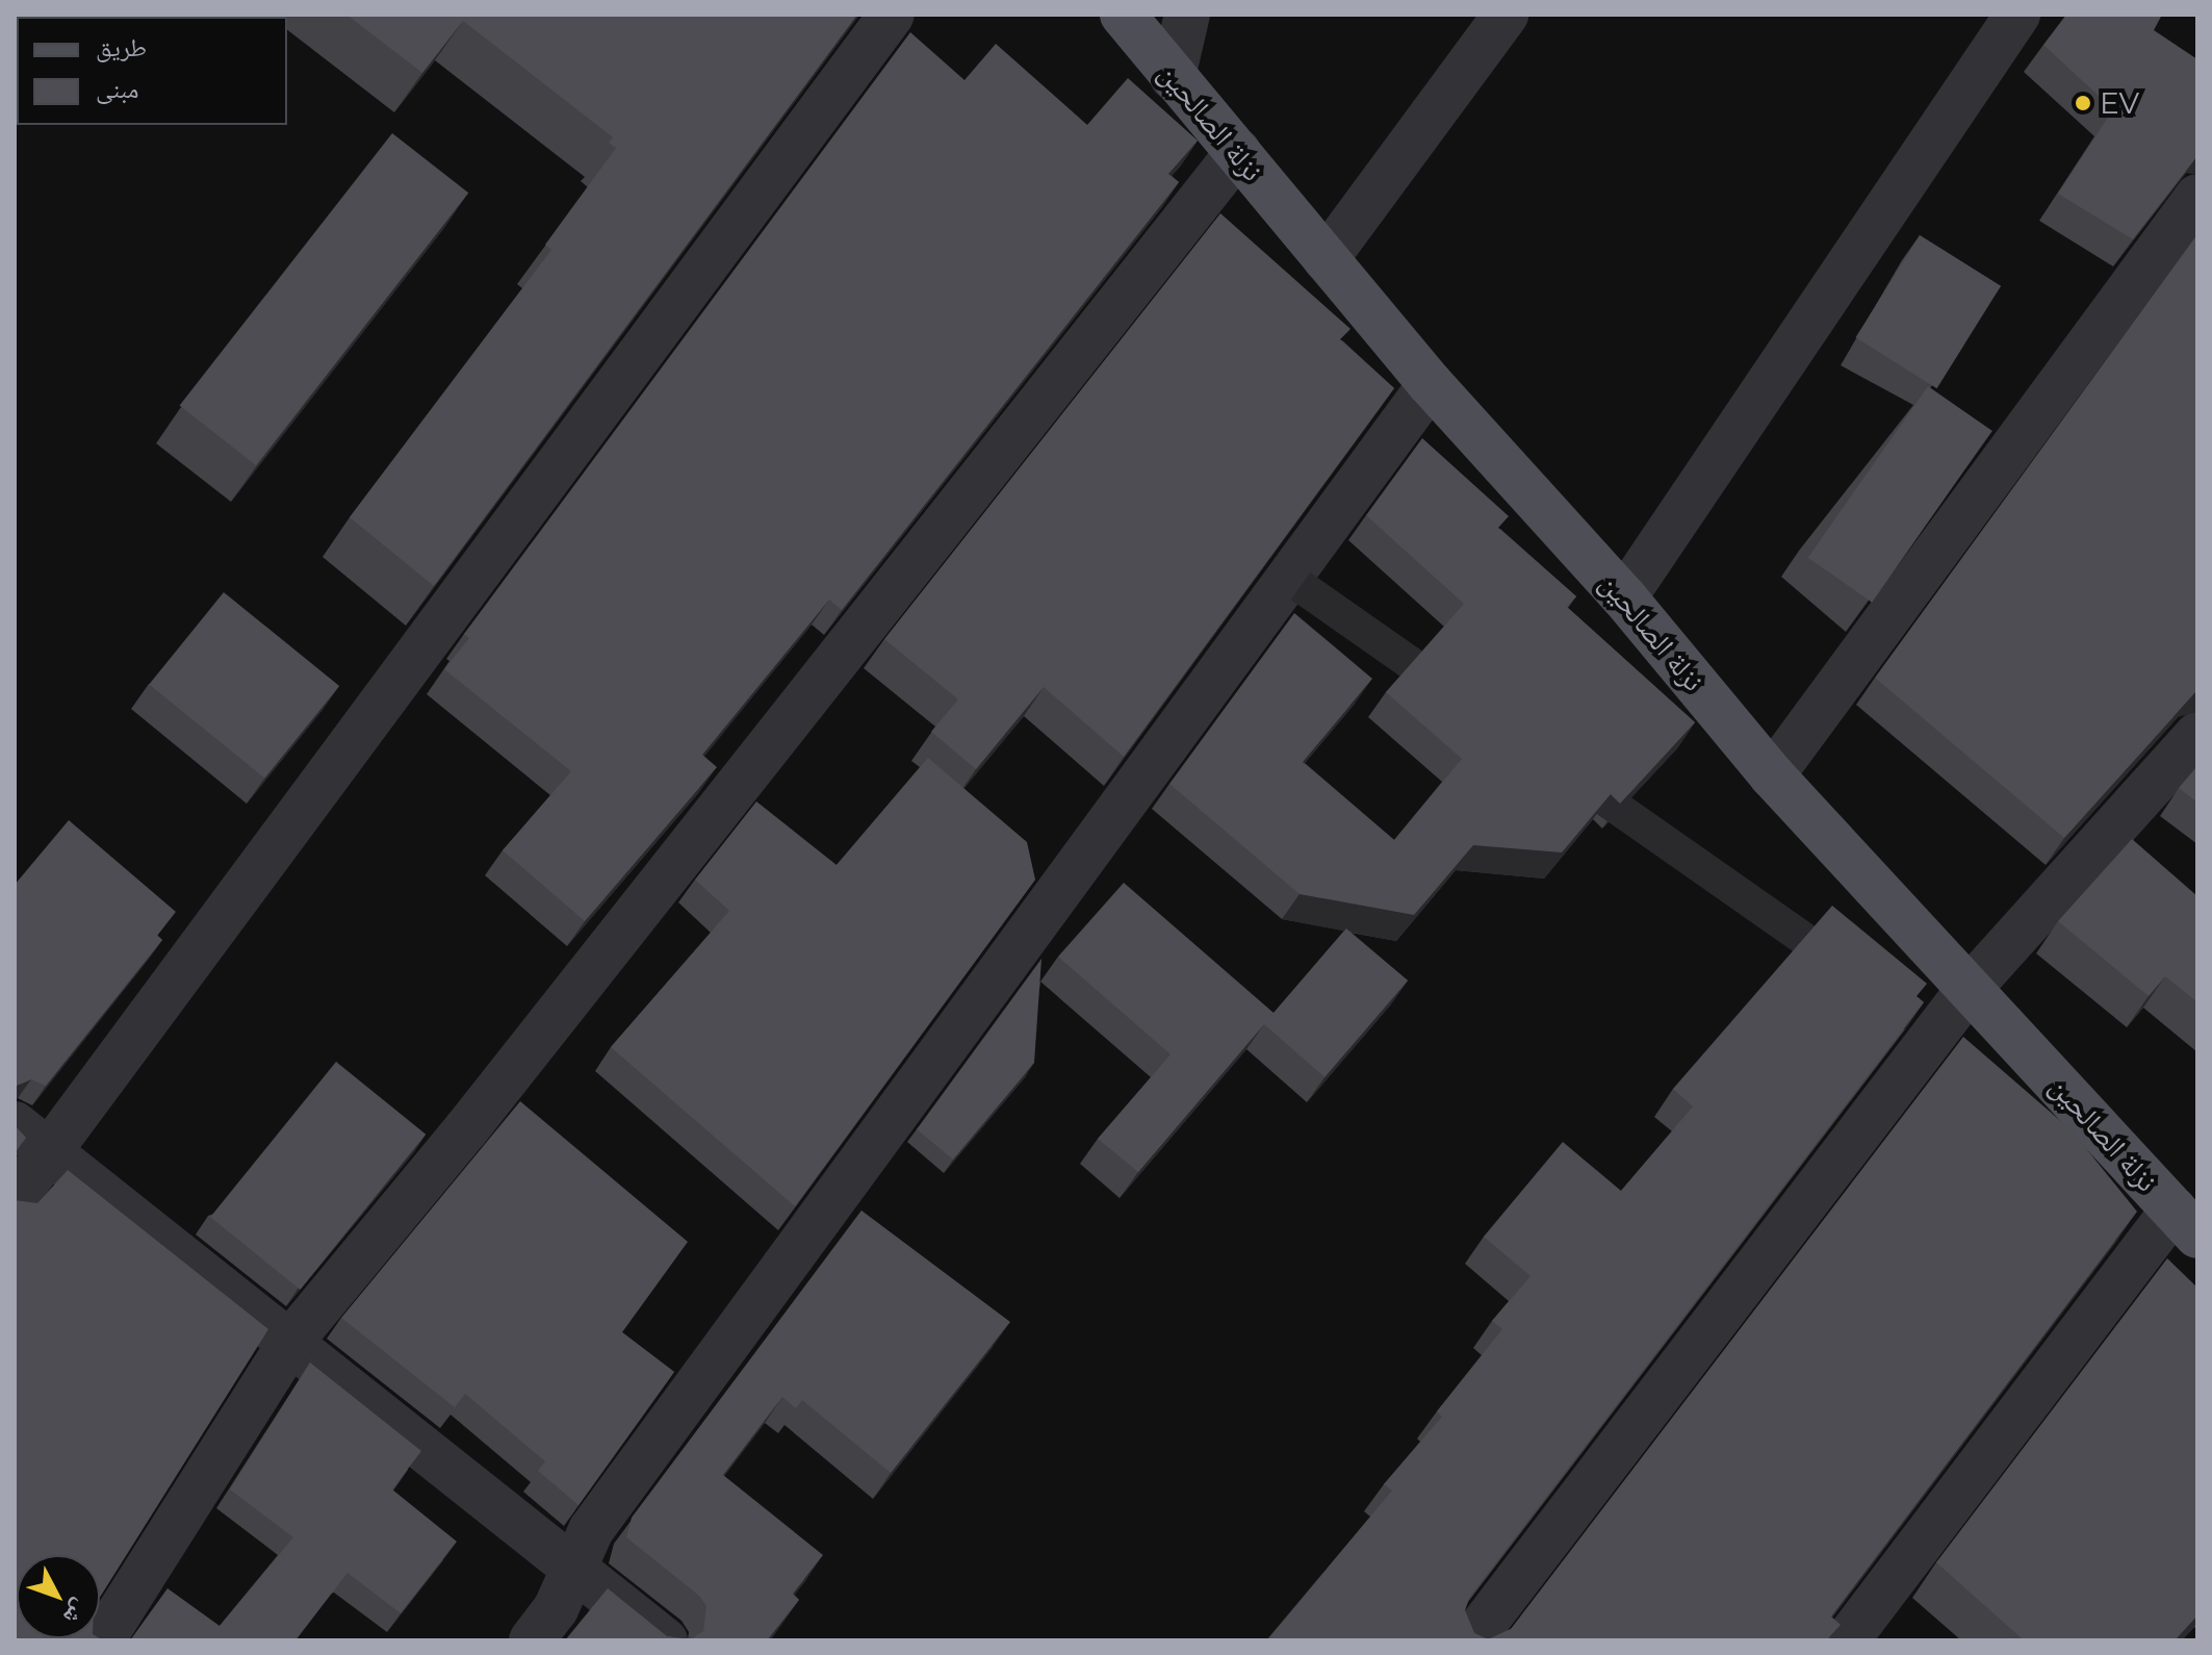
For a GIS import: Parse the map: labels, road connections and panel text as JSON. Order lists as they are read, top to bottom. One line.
{"streets":{"main road":["نزلة الصالحين"]},"places":["EV"],"legend":["طريق","مبنى"],"north":"bottom right"}
